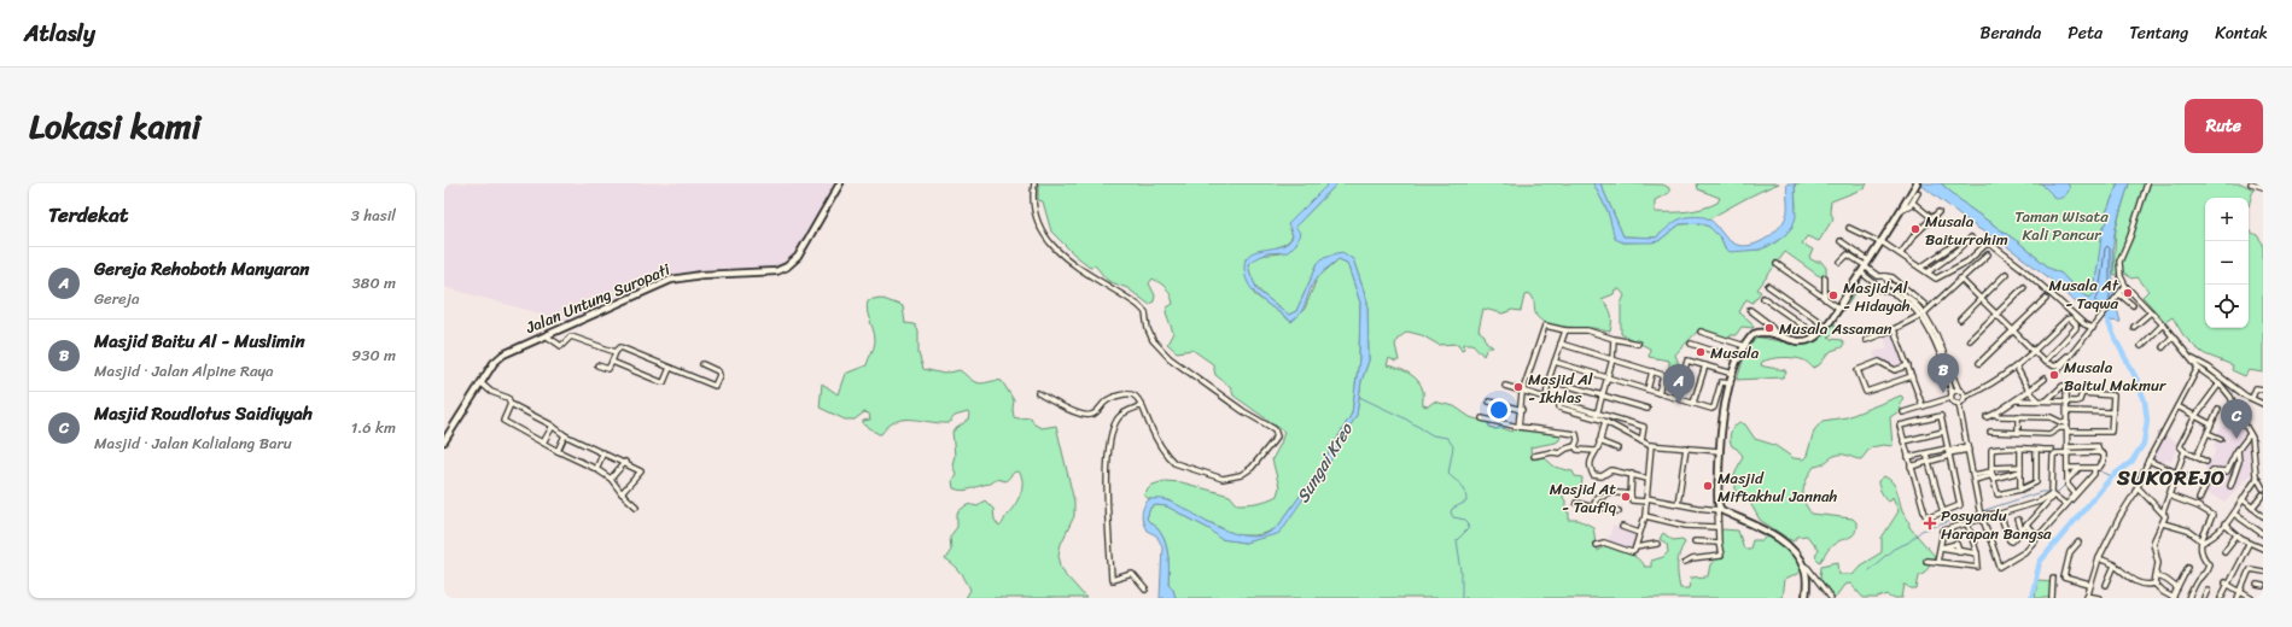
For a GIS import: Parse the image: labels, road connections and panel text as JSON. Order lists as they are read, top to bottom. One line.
{"streets":{"main road":["Jalan Untung Suropati"]},"districts":["SUKOREJO"],"water":["Sungai Kreo"],"parks":["Taman Wisata Kali Pancur"],"places":{"other":["Musala Baiturrohim","Musala At - Taqwa","Masjid Al - Hidayah","Musala Assaman","Musala","Musala Baitul Makmur","Masjid Al - Ikhlas","Masjid Miftakhul Jannah","Masjid At - Taufiq"],"health":["Posyandu Harapan Bangsa"]},"page":{"header":"Atlasly","nav":["Beranda","Peta","Tentang","Kontak"],"title":"Lokasi kami","buttons":"Rute","heading":["Terdekat","3 hasil"],"map_buttons":["+","−"],"list":[{"mark":"A","name":"Gereja Rehoboth Manyaran","note":"Gereja","value":"380 m"},{"mark":"B","name":"Masjid Baitu Al - Muslimin","note":"Masjid · Jalan Alpine Raya","value":"930 m"},{"mark":"C","name":"Masjid Roudlotus Saidiyyah","note":"Masjid · Jalan Kalialang Baru","value":"1.6 km"}],"pins":["B","A","C"]}}
